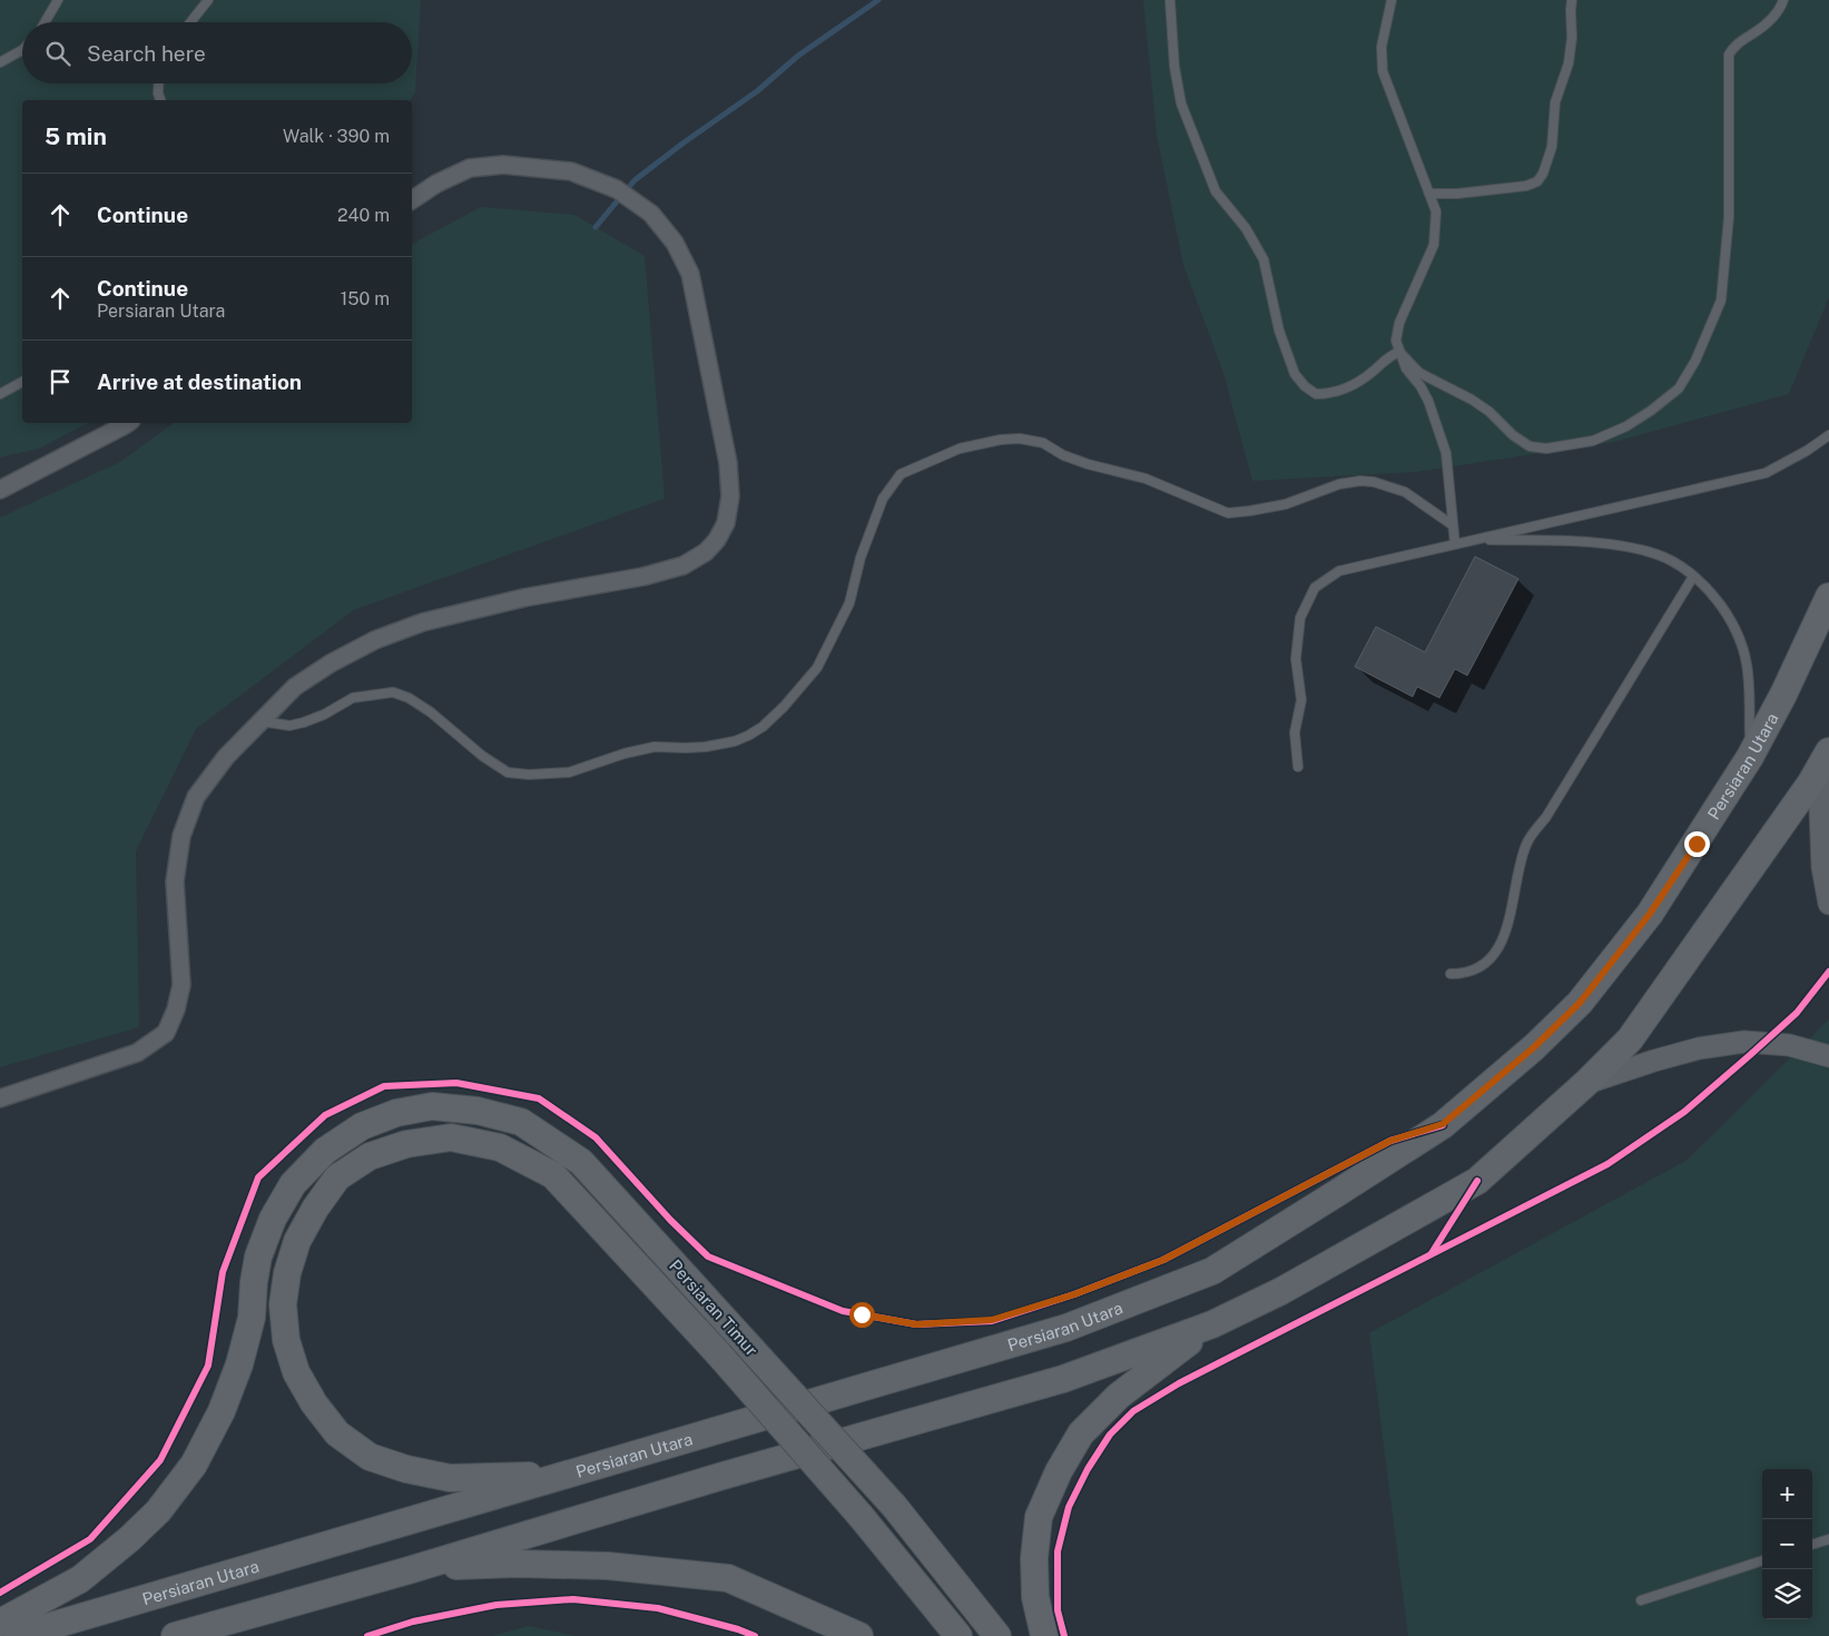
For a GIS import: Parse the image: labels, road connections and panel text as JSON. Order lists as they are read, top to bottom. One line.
{"streets":{"main road":["Persiaran Utara","Persiaran Timur"]},"crossings":[["Persiaran Utara","Persiaran Timur"]],"page":{"search":"Search here","heading":["5 min","Walk · 390 m"],"list":[["Continue","240 m"],["Continue","Persiaran Utara","150 m"],"Arrive at destination"],"map_buttons":["+","−"]}}
